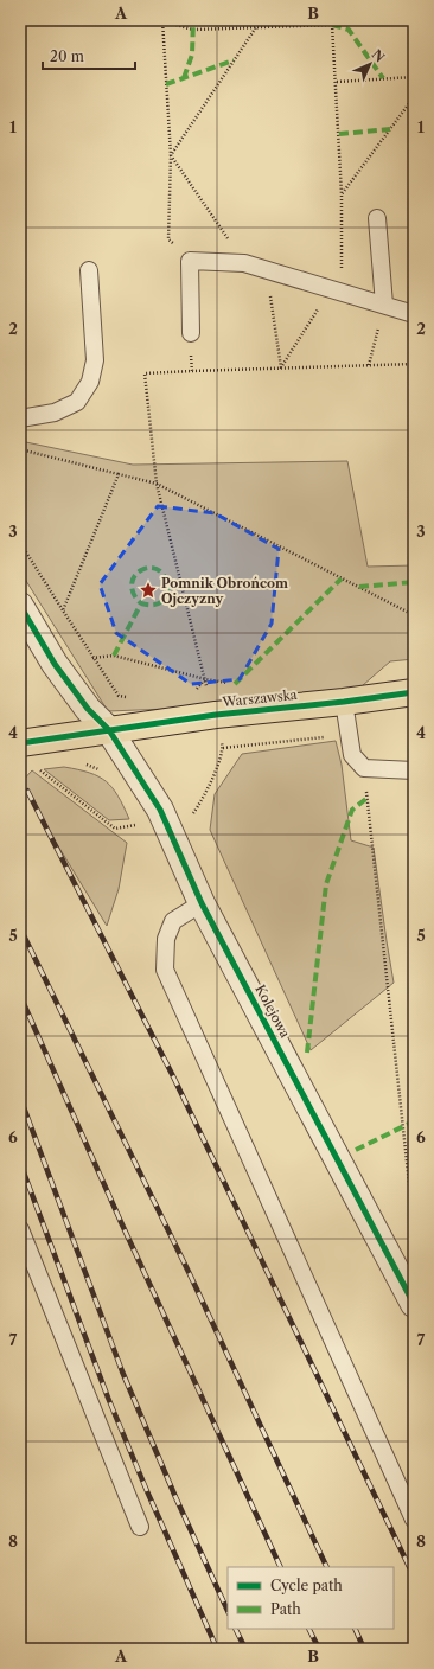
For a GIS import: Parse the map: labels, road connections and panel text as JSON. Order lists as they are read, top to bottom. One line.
{"streets":{"main road":["Warszawska"],"street":["Kolejowa"]},"crossings":[["Warszawska","Kolejowa"]],"places":{"place":["Pomnik Obrońcom Ojczyzny"]},"legend":["Cycle path","Path"],"scale_bar":"20 m","north":"top right","grid":{"columns":["A","B"],"rows":["1","2","3","4","5","6","7","8"]}}
